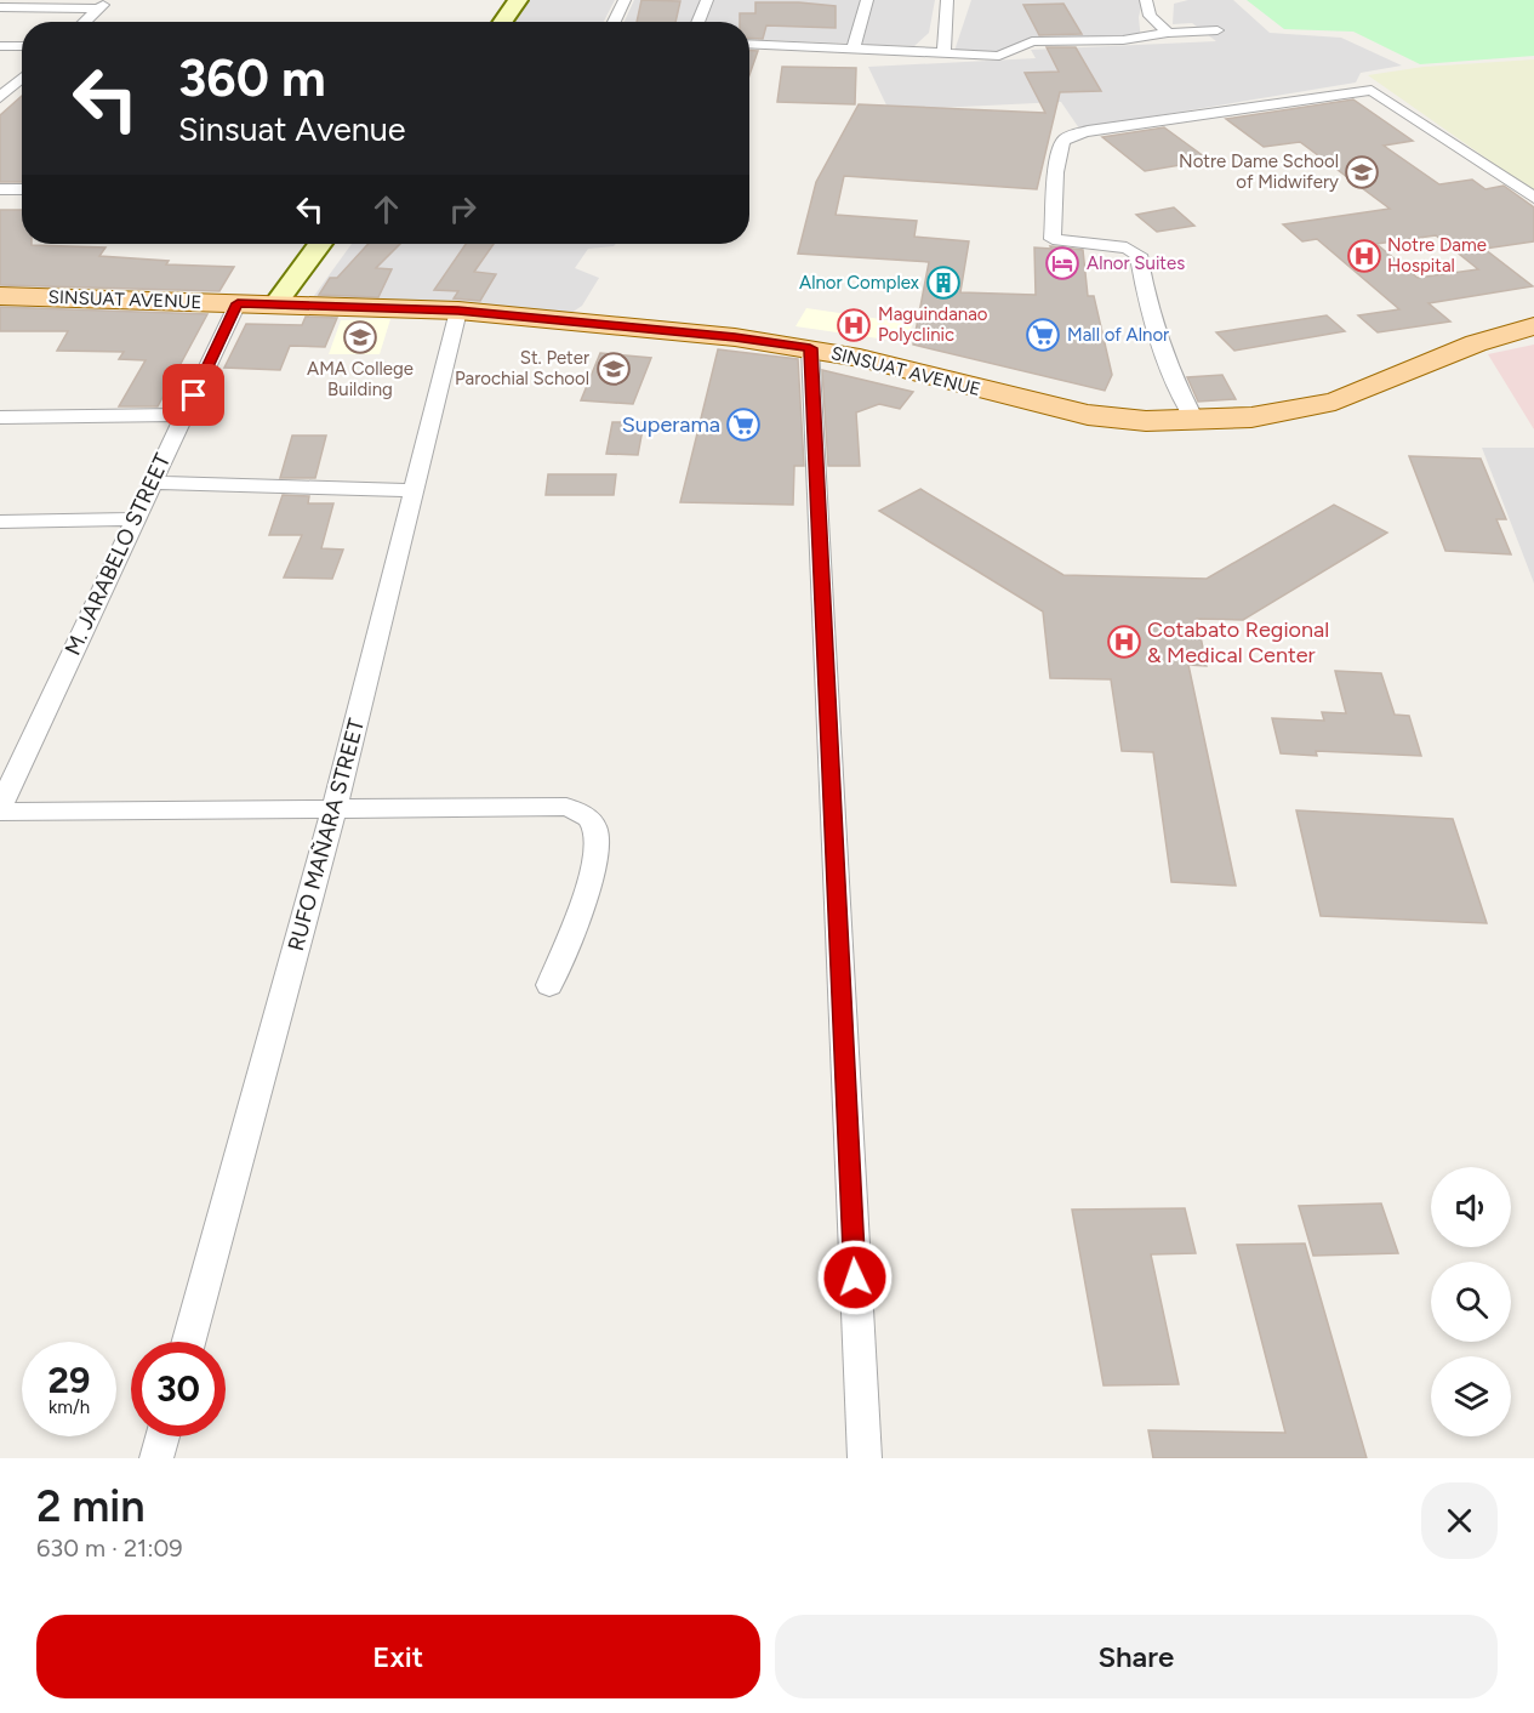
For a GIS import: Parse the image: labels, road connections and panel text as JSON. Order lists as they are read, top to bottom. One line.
{"streets":{"main road":["SINSUAT AVENUE"],"street":["M. JARABELO STREET","RUFO MAÑARA STREET"]},"crossings":[["SINSUAT AVENUE","M. JARABELO STREET"],["SINSUAT AVENUE","RUFO MAÑARA STREET"]],"places":{"school or university":["Notre Dame School of Midwifery","AMA College Building","St. Peter Parochial School"],"hospital":["Notre Dame Hospital","Maguindanao Polyclinic","Cotabato Regional & Medical Center"],"hotel":["Alnor Suites"],"building":["Alnor Complex"],"supermarket":["Mall of Alnor","Superama"]},"page":{"turn":["360 m","Sinsuat Avenue"],"speed":"29 km/h","limit":"30","heading":["2 min","630 m · 21:09"],"buttons":["Exit","Share"]}}
